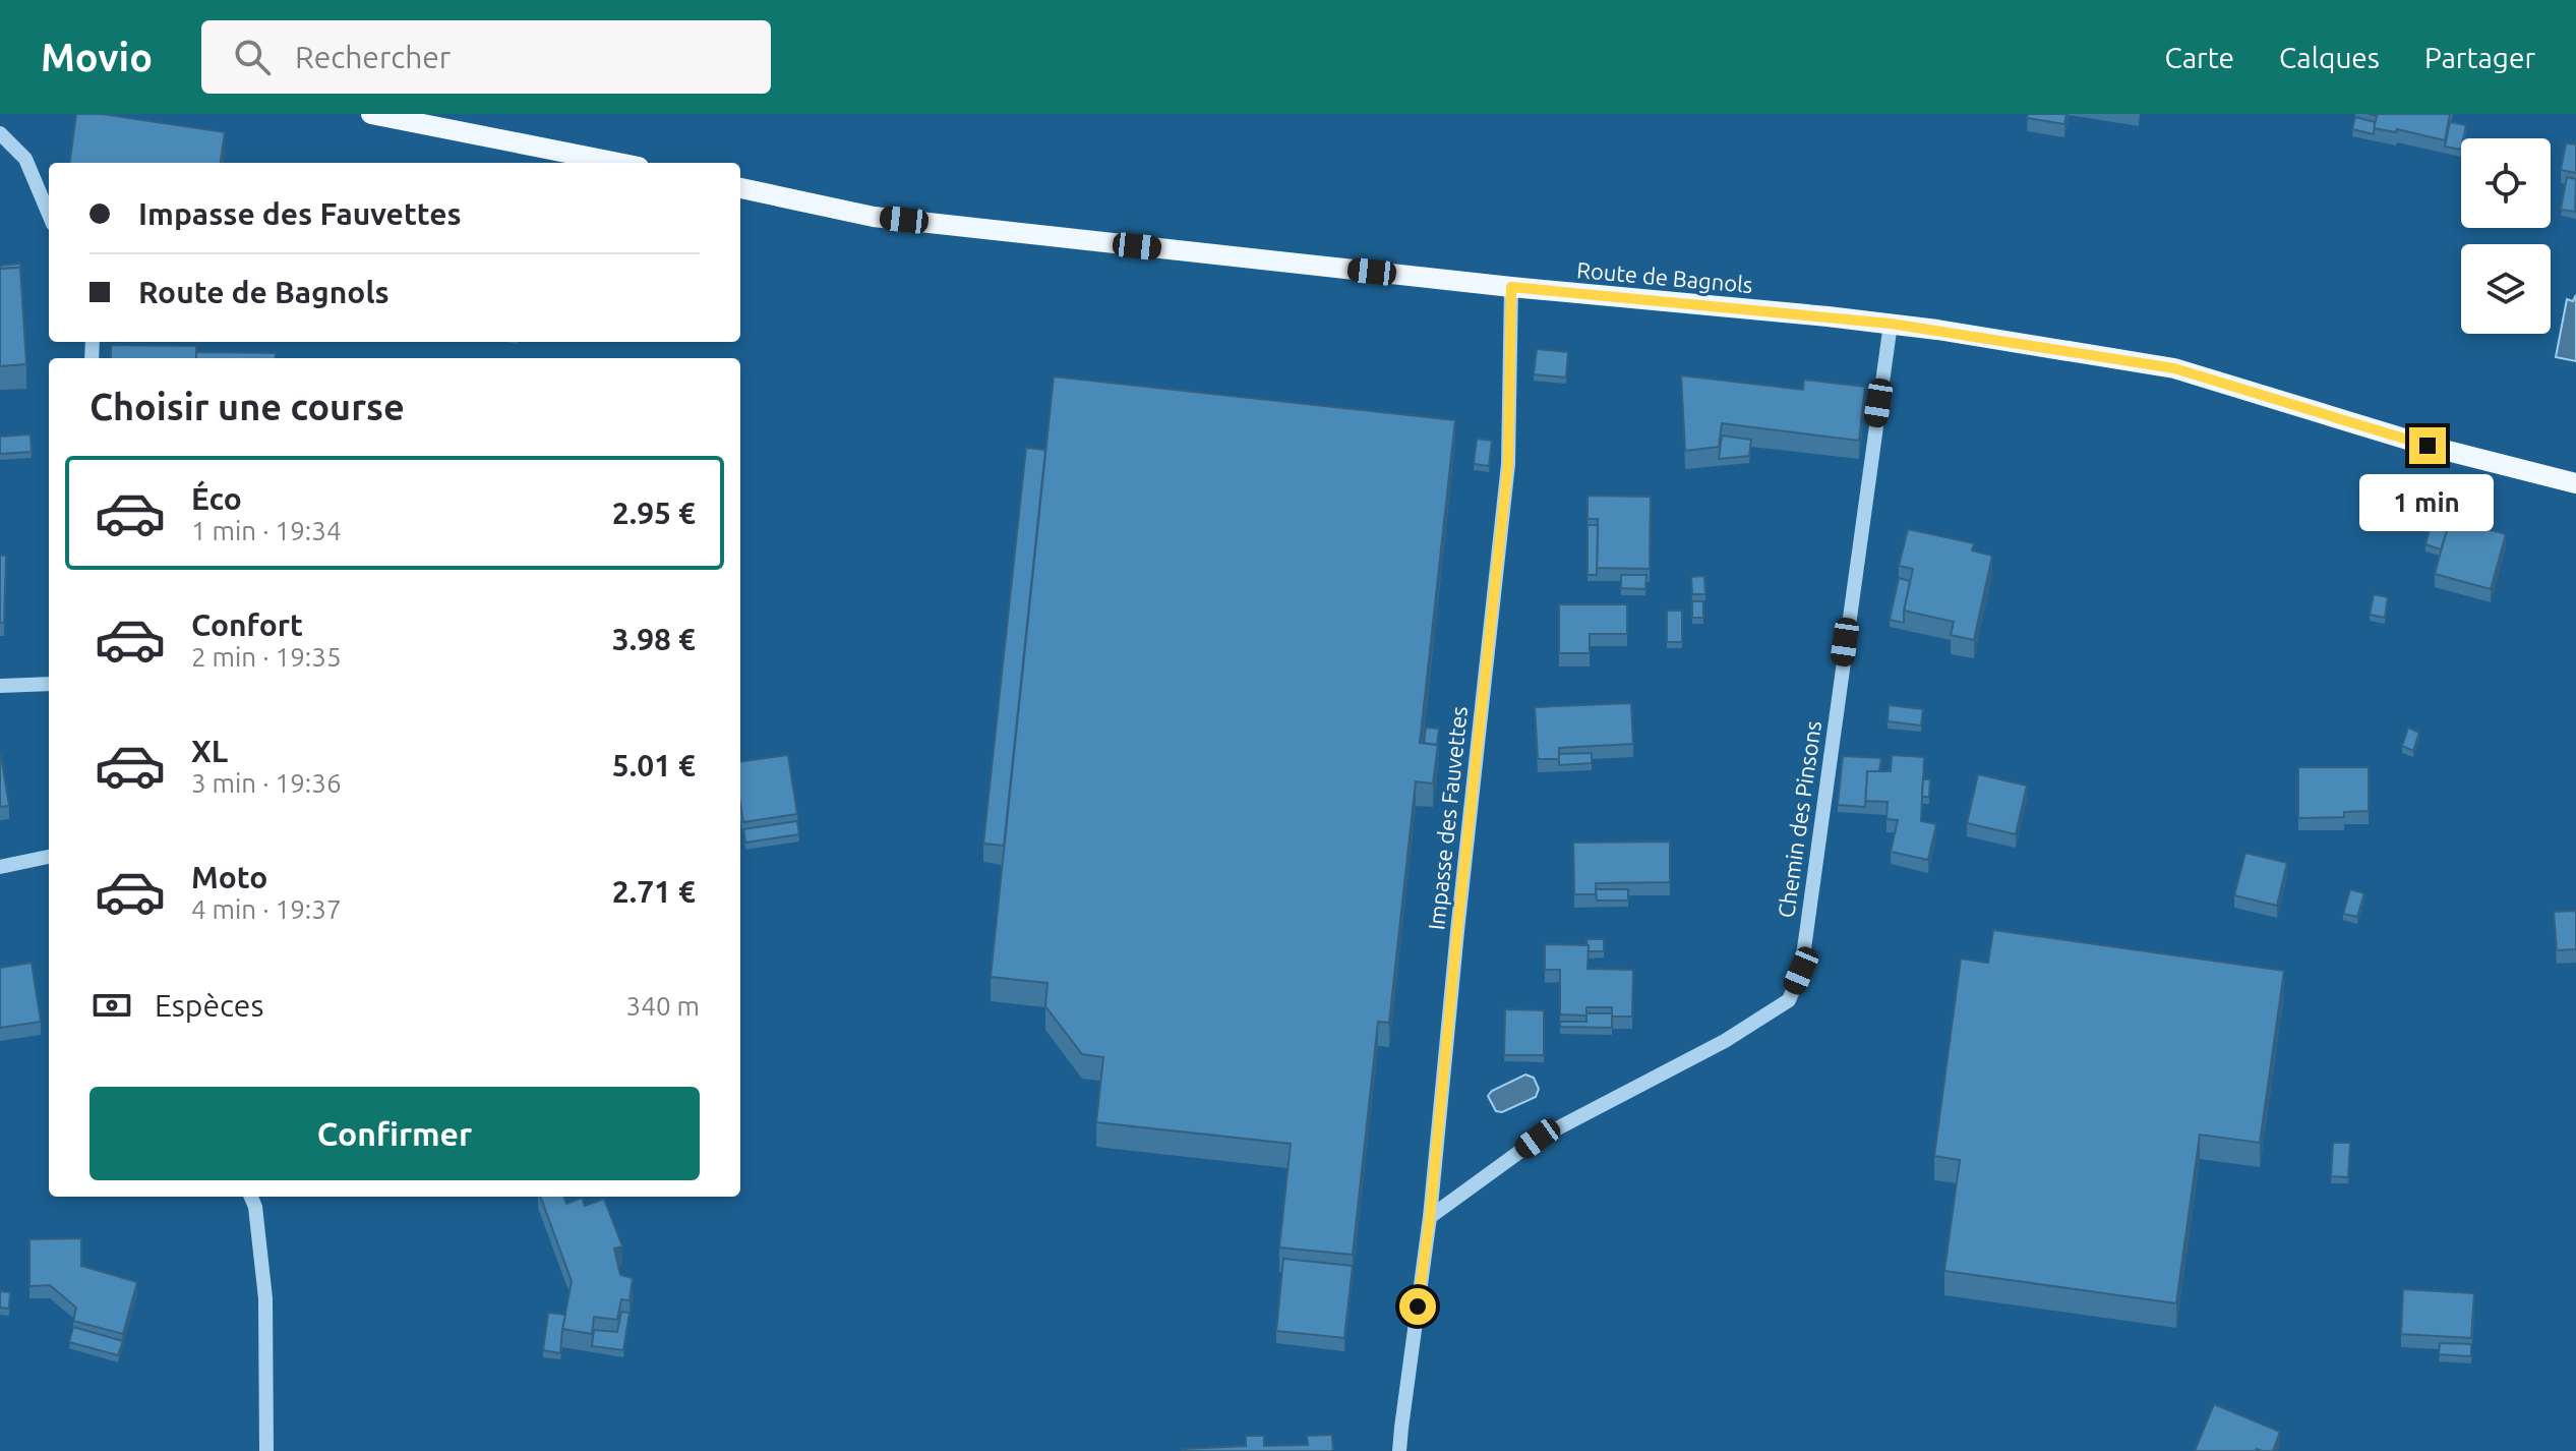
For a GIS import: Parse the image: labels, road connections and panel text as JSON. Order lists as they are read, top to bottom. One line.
{"streets":{"main road":["Route de Bagnols"],"street":["Impasse des Fauvettes","Chemin des Pinsons"]},"crossings":[["Route de Bagnols","Impasse des Fauvettes"],["Route de Bagnols","Chemin des Pinsons"],["Impasse des Fauvettes","Chemin des Pinsons"]],"page":{"header":"Movio","search":"Rechercher","nav":["Carte","Calques","Partager"],"banner":["Impasse des Fauvettes","Route de Bagnols"],"heading":"Choisir une course","list":[{"name":"Éco","note":"1 min · 19:34","value":"2.95 €"},{"name":"Confort","note":"2 min · 19:35","value":"3.98 €"},{"name":"XL","note":"3 min · 19:36","value":"5.01 €"},{"name":"Moto","note":"4 min · 19:37","value":"2.71 €"}],"bubble":"1 min","pay":["Espèces","340 m"],"buttons":"Confirmer"}}
